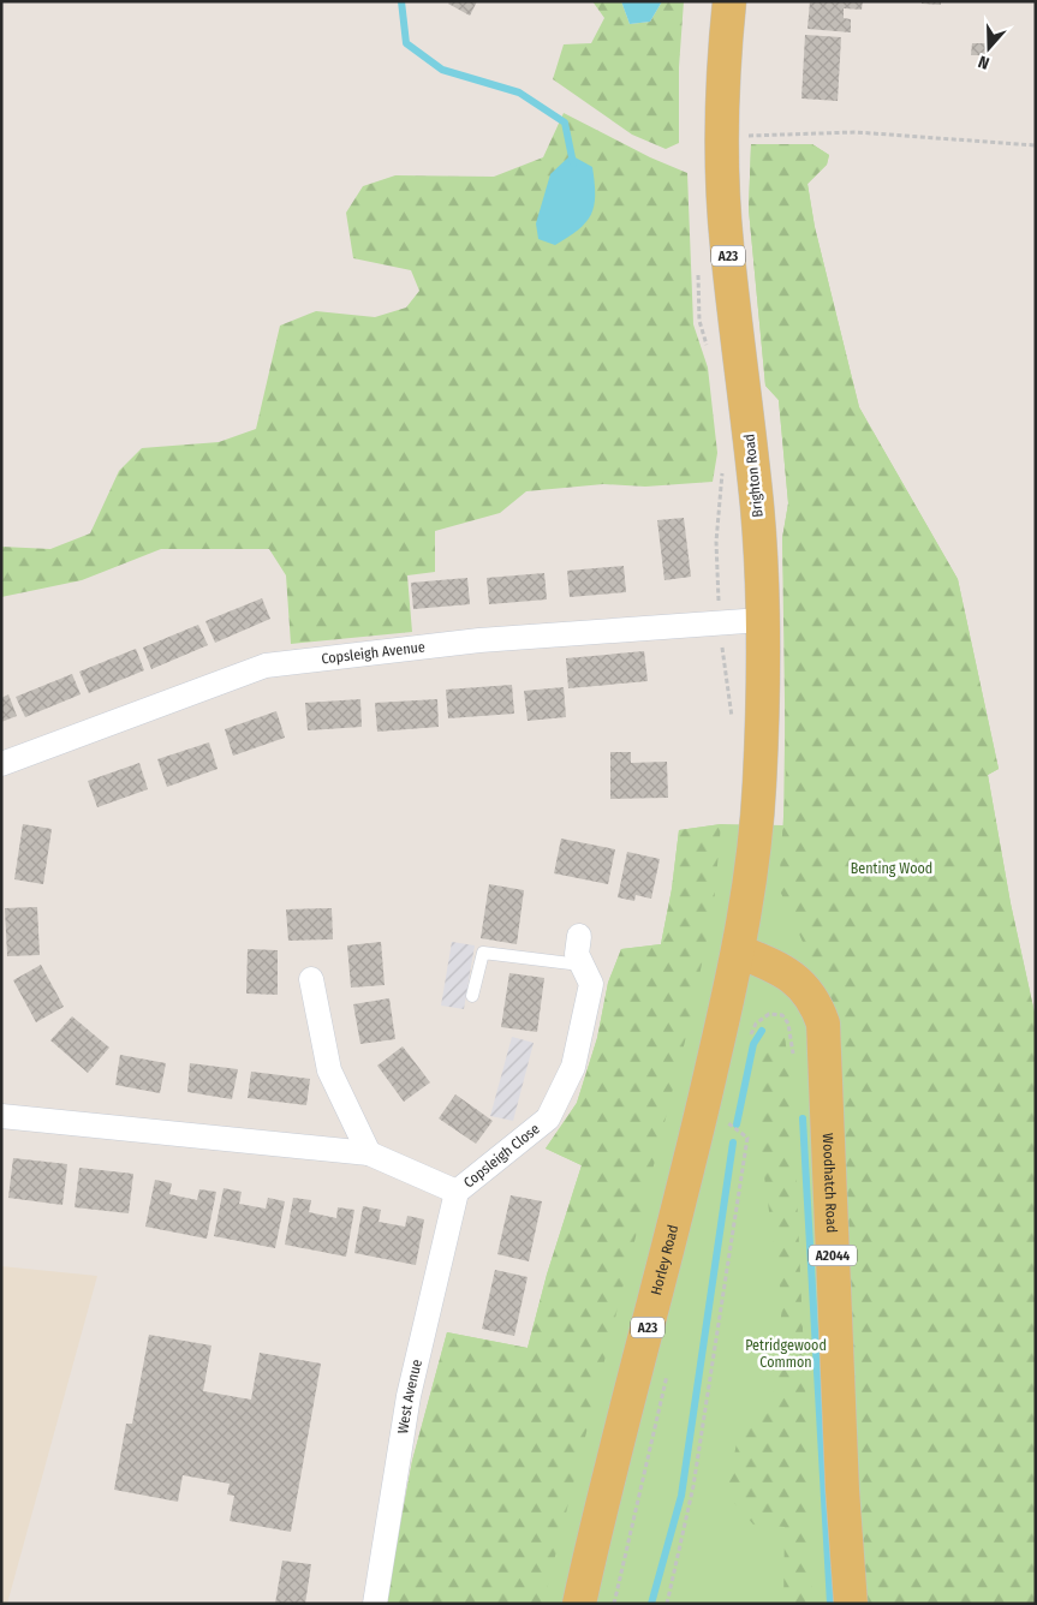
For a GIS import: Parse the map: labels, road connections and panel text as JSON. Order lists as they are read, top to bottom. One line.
{"streets":{"main road":["A23","Brighton Road","Woodhatch Road","A2044","Horley Road"],"street":["Copsleigh Avenue","Copsleigh Close","West Avenue"]},"crossings":[["Brighton Road","Copsleigh Avenue"],["Brighton Road","Woodhatch Road"],["Brighton Road","Horley Road"],["Copsleigh Close","West Avenue"],["Woodhatch Road","Horley Road"]],"parks":["Benting Wood","Petridgewood Common"],"north":"bottom"}
